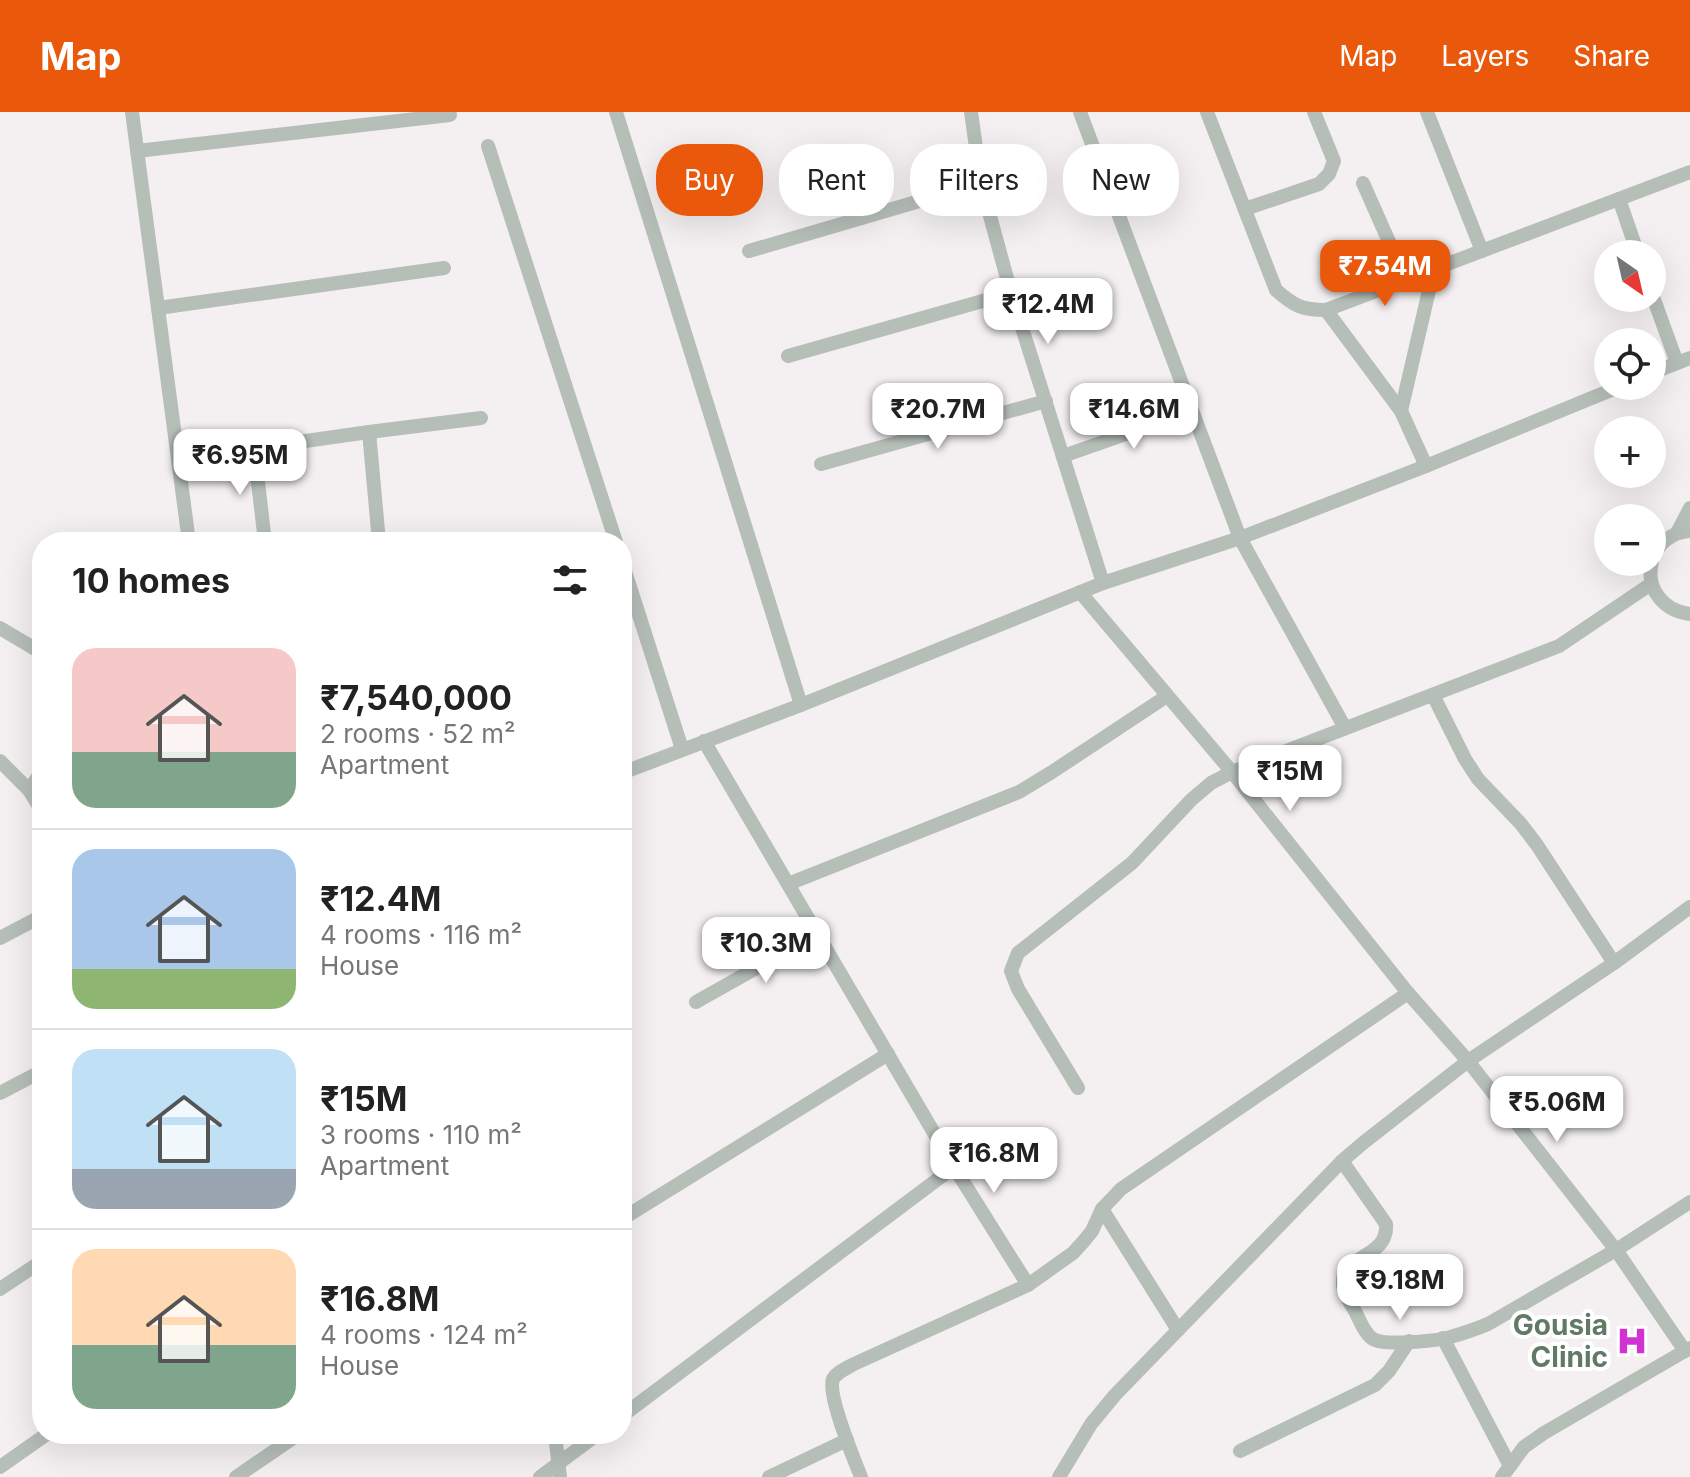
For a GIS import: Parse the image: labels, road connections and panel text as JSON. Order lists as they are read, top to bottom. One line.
{"places":{"hospital":["Gousia Clinic"]},"north":"bottom right","page":{"header":"Map","nav":["Map","Layers","Share"],"chip":["Buy","Rent","Filters","New"],"map_buttons":["+","−"],"price":["₹7.54M","₹12.4M","₹20.7M","₹14.6M","₹6.95M","₹15M","₹10.3M","₹5.06M","₹16.8M","₹9.18M"],"heading":"10 homes","list":[{"name":"₹7,540,000","note":"2 rooms · 52 m² · Apartment"},{"name":"₹12.4M","note":"4 rooms · 116 m² · House"},{"name":"₹15M","note":"3 rooms · 110 m² · Apartment"},{"name":"₹16.8M","note":"4 rooms · 124 m² · House"}]}}
